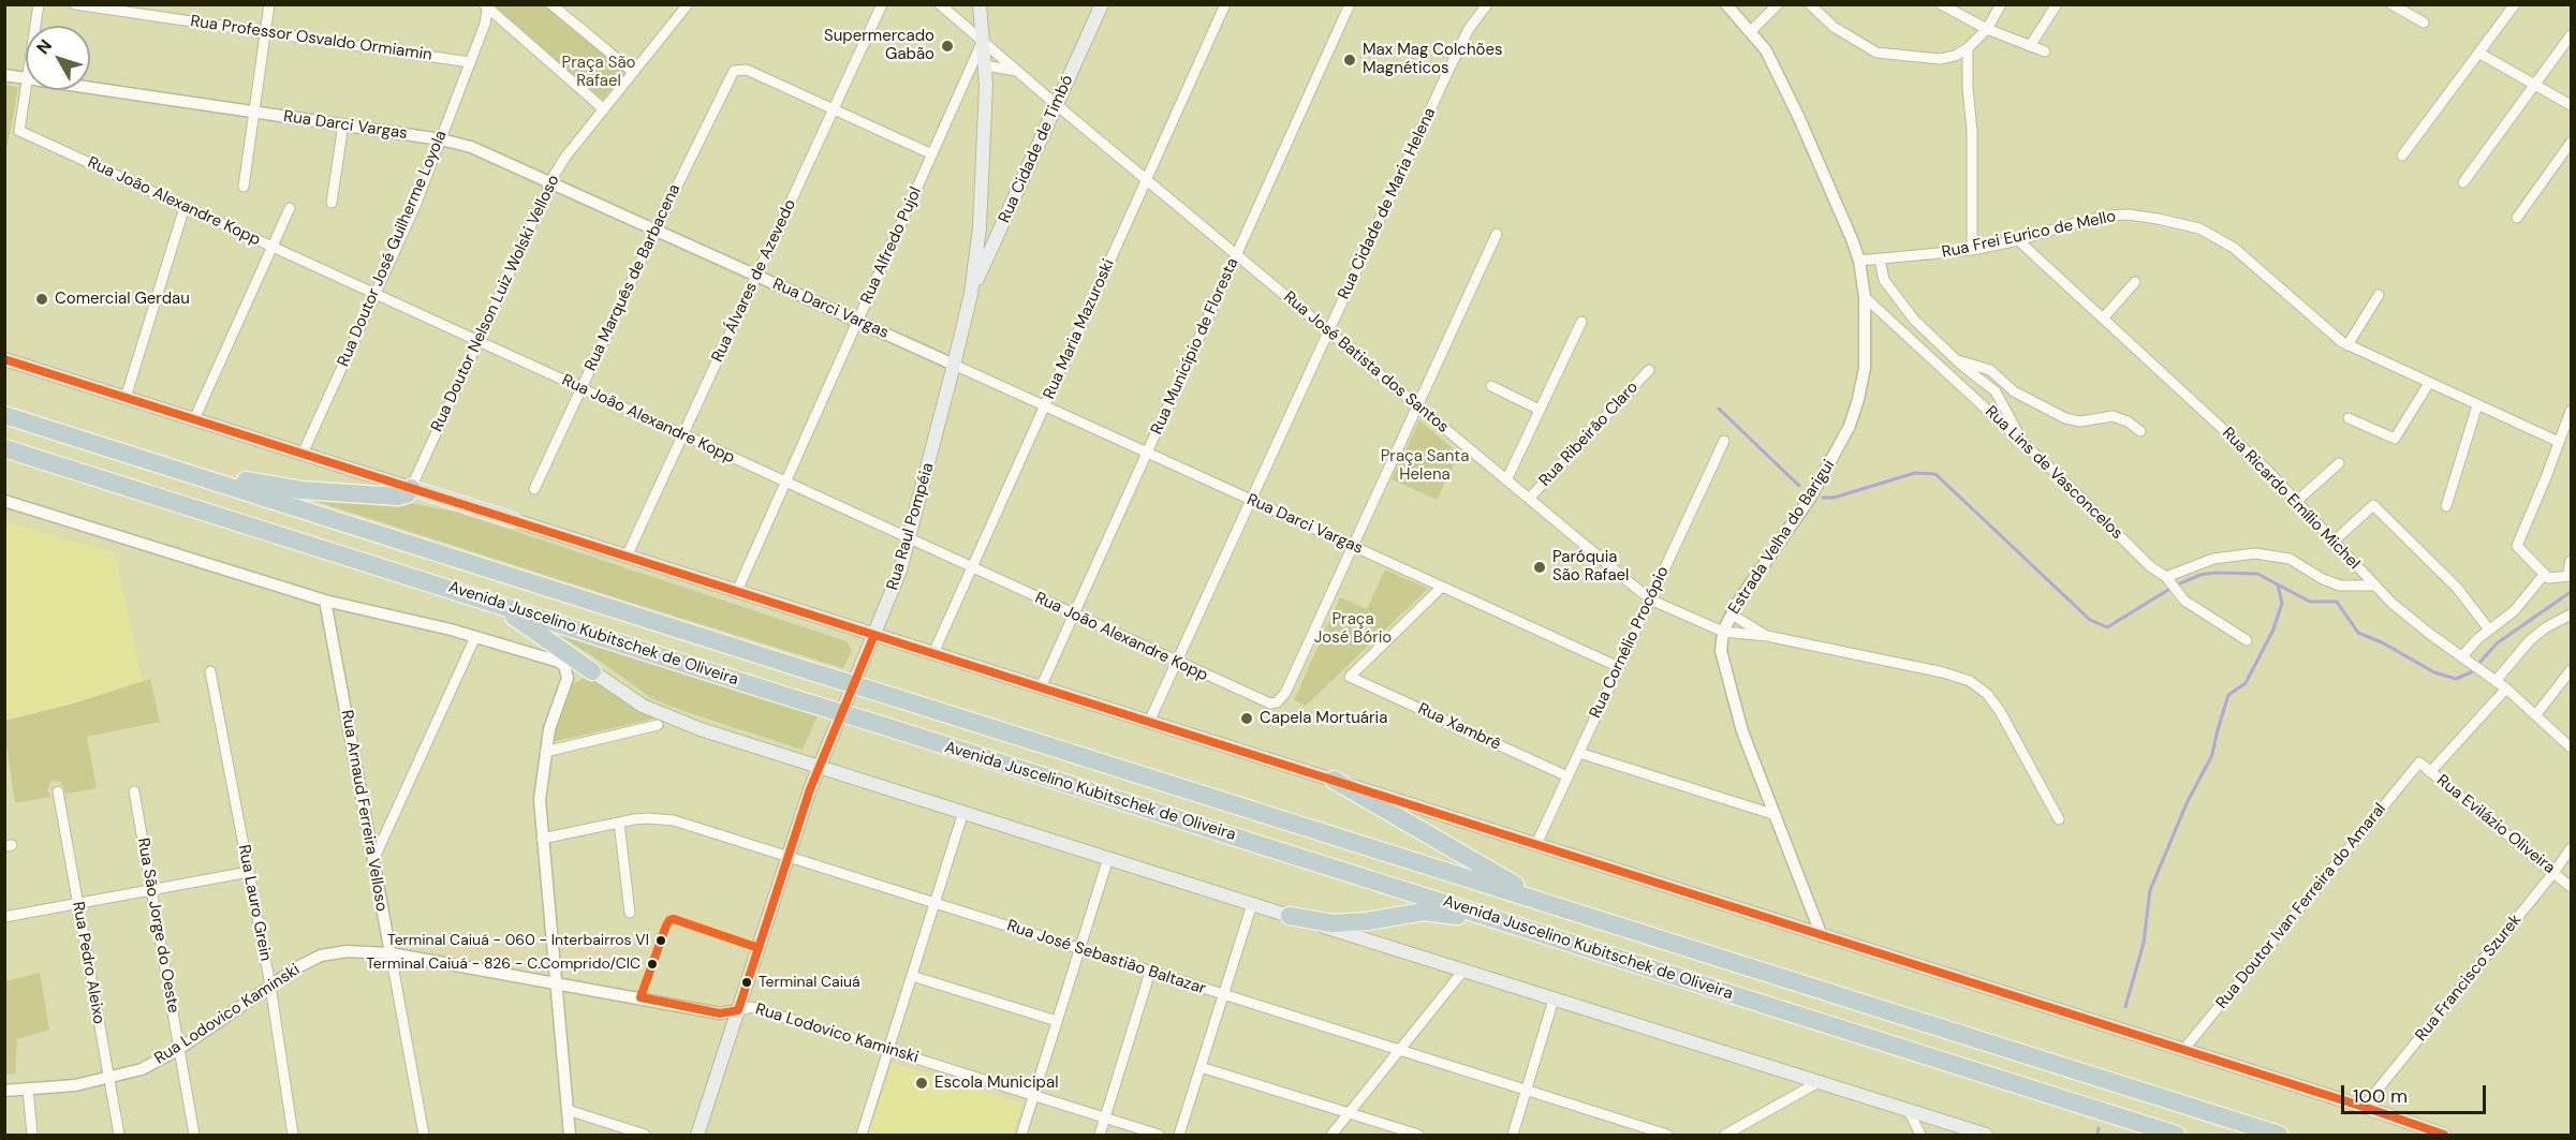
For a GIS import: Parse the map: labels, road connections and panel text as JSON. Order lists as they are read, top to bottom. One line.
{"streets":{"highway":["Avenida Juscelino Kubitschek de Oliveira"],"main road":["Rua Cidade de Timbó","Rua Raul Pompéia"],"street":["Rua Professor Osvaldo Ormiamin","Rua Darci Vargas","Rua João Alexandre Kopp","Rua Cidade de Maria Helena","Rua Frei Eurico de Mello","Rua Alfredo Pujol","Rua Doutor José Guilherme Loyola","Rua Marquês de Barbacena","Rua Álvares de Azevedo","Rua Doutor Nelson Luiz Wolski Velloso","Rua Maria Mazuroski","Rua Município de Floresta","Rua José Batista dos Santos","Rua Ribeirão Claro","Rua Lins de Vasconcelos","Rua Ricardo Emílio Michel","Estrada Velha do Barigui","Rua Cornélio Procópio","Rua Xambrê","Rua Arnaud Ferreira Velloso","Rua Evilázio Oliveira","Rua Lauro Grein","Rua Doutor Ivan Ferreira do Amaral","Rua São Jorge do Oeste","Rua José Sebastião Baltazar","Rua Pedro Aleixo","Rua Francisco Szurek","Rua Lodovico Kaminski"]},"crossings":[["Rua Professor Osvaldo Ormiamin","Rua Doutor José Guilherme Loyola"],["Rua Darci Vargas","Rua João Alexandre Kopp"],["Rua Darci Vargas","Rua Cidade de Maria Helena"],["Rua Darci Vargas","Rua Alfredo Pujol"],["Rua Darci Vargas","Rua Doutor José Guilherme Loyola"],["Rua Darci Vargas","Rua Marquês de Barbacena"],["Rua Darci Vargas","Rua Álvares de Azevedo"],["Rua Darci Vargas","Rua Doutor Nelson Luiz Wolski Velloso"],["Rua Darci Vargas","Rua Maria Mazuroski"],["Rua Darci Vargas","Rua Município de Floresta"],["Rua Darci Vargas","Rua Raul Pompéia"],["Rua Darci Vargas","Rua Cornélio Procópio"],["Rua Darci Vargas","Rua Xambrê"],["Rua Cidade de Timbó","Rua José Batista dos Santos"],["Rua Cidade de Timbó","Rua Raul Pompéia"],["Rua João Alexandre Kopp","Rua Cidade de Maria Helena"],["Rua João Alexandre Kopp","Rua Alfredo Pujol"],["Rua João Alexandre Kopp","Rua Doutor José Guilherme Loyola"],["Rua João Alexandre Kopp","Rua Marquês de Barbacena"],["Rua João Alexandre Kopp","Rua Álvares de Azevedo"],["Rua João Alexandre Kopp","Rua Doutor Nelson Luiz Wolski Velloso"],["Rua João Alexandre Kopp","Rua Maria Mazuroski"],["Rua João Alexandre Kopp","Rua Município de Floresta"],["Rua João Alexandre Kopp","Rua Raul Pompéia"],["Rua Cidade de Maria Helena","Rua José Batista dos Santos"],["Rua Frei Eurico de Mello","Rua Ricardo Emílio Michel"],["Rua Frei Eurico de Mello","Estrada Velha do Barigui"],["Rua Alfredo Pujol","Rua José Batista dos Santos"],["Rua Alfredo Pujol","Rua Raul Pompéia"],["Rua Marquês de Barbacena","Rua Álvares de Azevedo"],["Rua Maria Mazuroski","Rua José Batista dos Santos"],["Rua Município de Floresta","Rua José Batista dos Santos"],["Rua José Batista dos Santos","Rua Ribeirão Claro"],["Rua José Batista dos Santos","Rua Raul Pompéia"],["Rua José Batista dos Santos","Estrada Velha do Barigui"],["Rua José Batista dos Santos","Rua Cornélio Procópio"],["Rua Lins de Vasconcelos","Estrada Velha do Barigui"],["Rua Raul Pompéia","Rua José Sebastião Baltazar"],["Rua Raul Pompéia","Rua Lodovico Kaminski"],["Rua Cornélio Procópio","Rua Xambrê"],["Rua Arnaud Ferreira Velloso","Rua Lodovico Kaminski"],["Rua Evilázio Oliveira","Rua Doutor Ivan Ferreira do Amaral"],["Rua Evilázio Oliveira","Rua Francisco Szurek"],["Rua Lauro Grein","Rua Lodovico Kaminski"],["Rua São Jorge do Oeste","Rua Lodovico Kaminski"],["Rua Pedro Aleixo","Rua Lodovico Kaminski"]],"parks":["Praça São Rafael","Praça Santa Helena","Praça José Bório"],"places":["Supermercado Gabão","Max Mag Colchões Magnéticos","Comercial Gerdau","Paróquia São Rafael","Capela Mortuária","Terminal Caiuá - 060 - Interbairros VI","Terminal Caiuá - 826 - C.Comprido/CIC","Terminal Caiuá","Escola Municipal"],"scale_bar":"100 m","north":"top left"}
